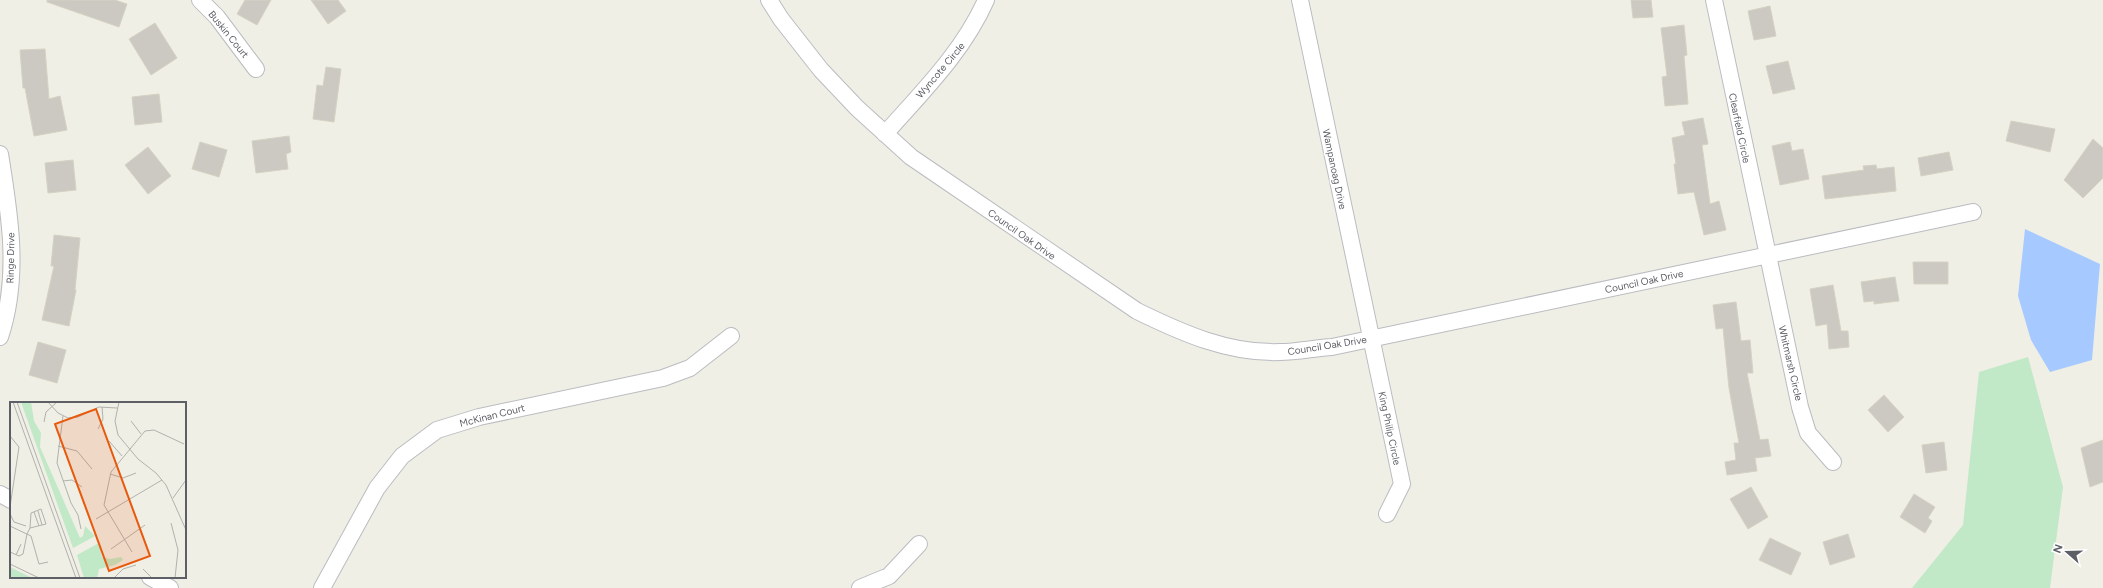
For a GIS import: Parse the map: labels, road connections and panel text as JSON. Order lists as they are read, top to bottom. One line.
{"streets":{"street":["Buskin Court","Wyncote Circle","Clearfield Circle","Wampanoag Drive","Council Oak Drive","Ringe Drive","Whitmarsh Circle","McKinan Court","King Philip Circle"]},"crossings":[["Wyncote Circle","Council Oak Drive"],["Clearfield Circle","Council Oak Drive"],["Clearfield Circle","Whitmarsh Circle"],["Wampanoag Drive","Council Oak Drive"],["Wampanoag Drive","King Philip Circle"],["Council Oak Drive","Whitmarsh Circle"],["Council Oak Drive","King Philip Circle"]],"north":"left"}
